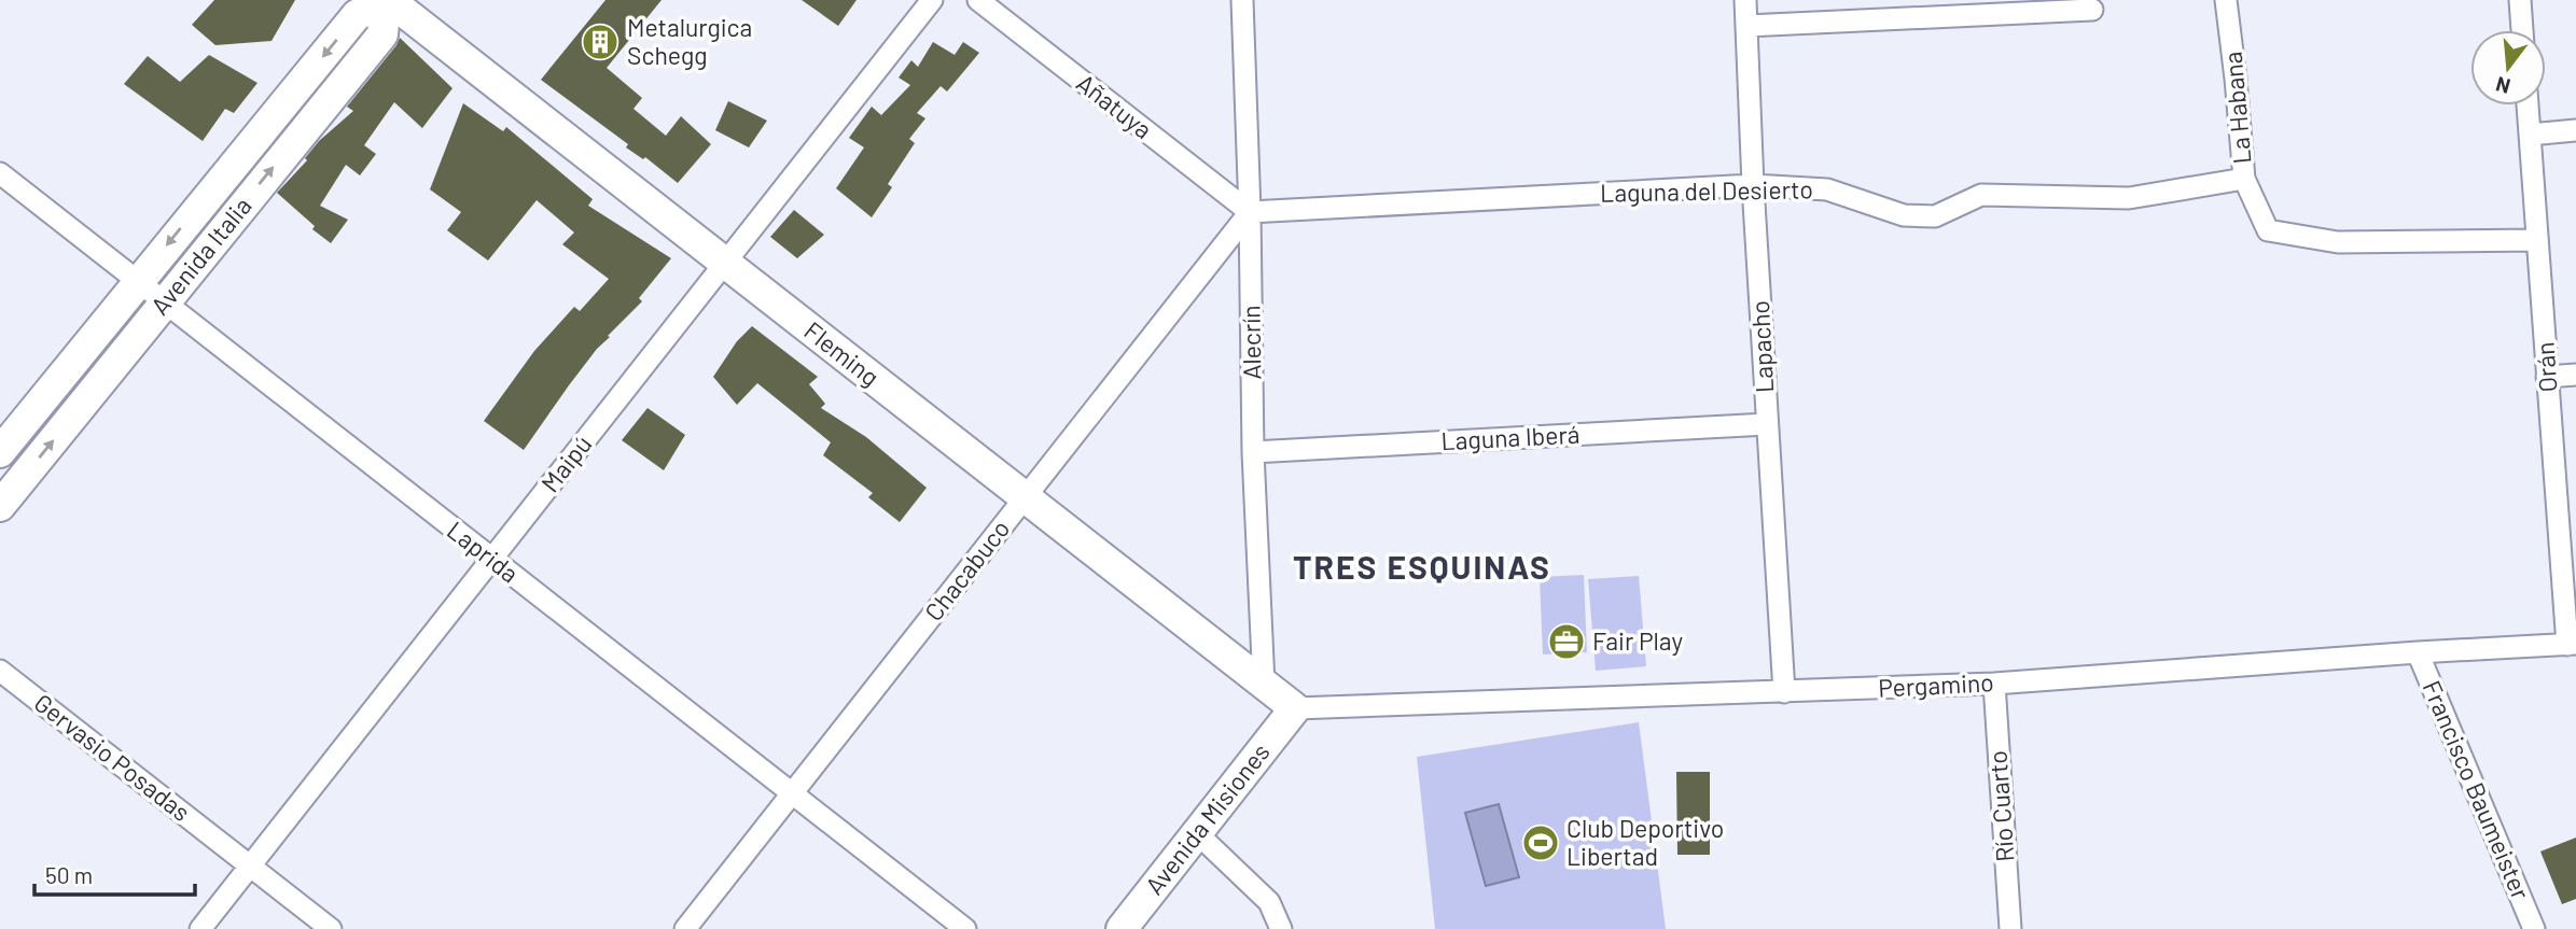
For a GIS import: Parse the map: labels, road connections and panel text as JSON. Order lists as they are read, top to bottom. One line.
{"streets":{"main road":["Avenida Italia","Fleming","Avenida Misiones"],"street":["Añatuya","La Habana","Laguna del Desierto","Alecrín","Lapacho","Orán","Laguna Iberá","Maipú","Laprida","Chacabuco","Pergamino","Gervasio Posadas","Francisco Baumeister","Río Cuarto"]},"crossings":[["Añatuya","Laguna del Desierto"],["Añatuya","Alecrín"],["Añatuya","Chacabuco"],["La Habana","Laguna del Desierto"],["La Habana","Orán"],["Laguna del Desierto","Alecrín"],["Laguna del Desierto","Lapacho"],["Laguna del Desierto","Chacabuco"],["Avenida Italia","Fleming"],["Avenida Italia","Laprida"],["Alecrín","Fleming"],["Alecrín","Laguna Iberá"],["Alecrín","Chacabuco"],["Lapacho","Laguna Iberá"],["Lapacho","Pergamino"],["Fleming","Maipú"],["Fleming","Chacabuco"],["Fleming","Pergamino"],["Fleming","Avenida Misiones"],["Orán","Pergamino"],["Maipú","Laprida"],["Maipú","Gervasio Posadas"],["Laprida","Chacabuco"],["Pergamino","Francisco Baumeister"],["Pergamino","Río Cuarto"],["Pergamino","Avenida Misiones"]],"districts":["TRES ESQUINAS"],"places":{"building":["Metalurgica Schegg"],"office":["Fair Play"],"sports":["Club Deportivo Libertad"]},"scale_bar":"50 m","north":"bottom"}
